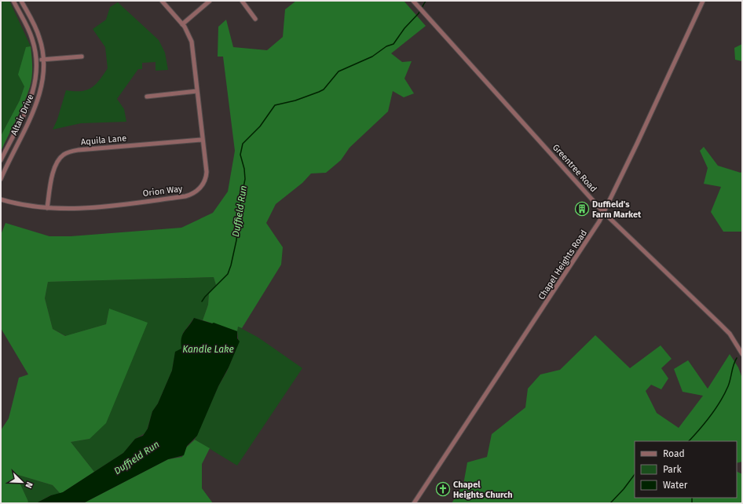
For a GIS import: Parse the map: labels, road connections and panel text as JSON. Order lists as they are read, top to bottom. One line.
{"streets":{"street":["Altair Drive","Aquila Lane","Greentree Road","Orion Way","Chapel Heights Road"]},"crossings":[["Aquila Lane","Orion Way"],["Greentree Road","Chapel Heights Road"]],"water":["Duffield Run","Kandle Lake"],"places":{"building":["Duffield's Farm Market"],"church":["Chapel Heights Church"]},"legend":["Road","Park","Water"],"north":"bottom right"}
